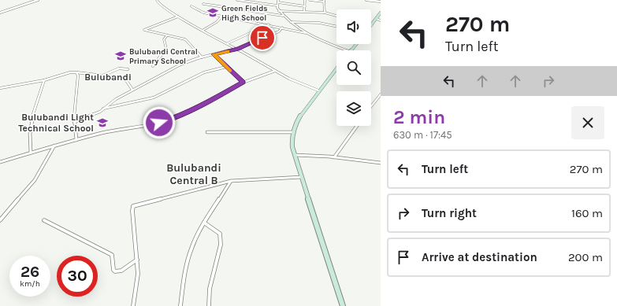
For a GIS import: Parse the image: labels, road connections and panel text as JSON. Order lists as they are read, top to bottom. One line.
{"districts":["Bulubandi","Bulubandi Central B"],"places":{"school or university":["Green Fields High School","Bulubandi Central Primary School","Bulubandi Light Technical School"]},"page":{"turn":["270 m","Turn left"],"heading":["2 min","630 m · 17:45"],"list":[{"name":"Turn left","value":"270 m"},{"name":"Turn right","value":"160 m"},{"name":"Arrive at destination","value":"200 m"}],"speed":"26 km/h","limit":"30"}}
